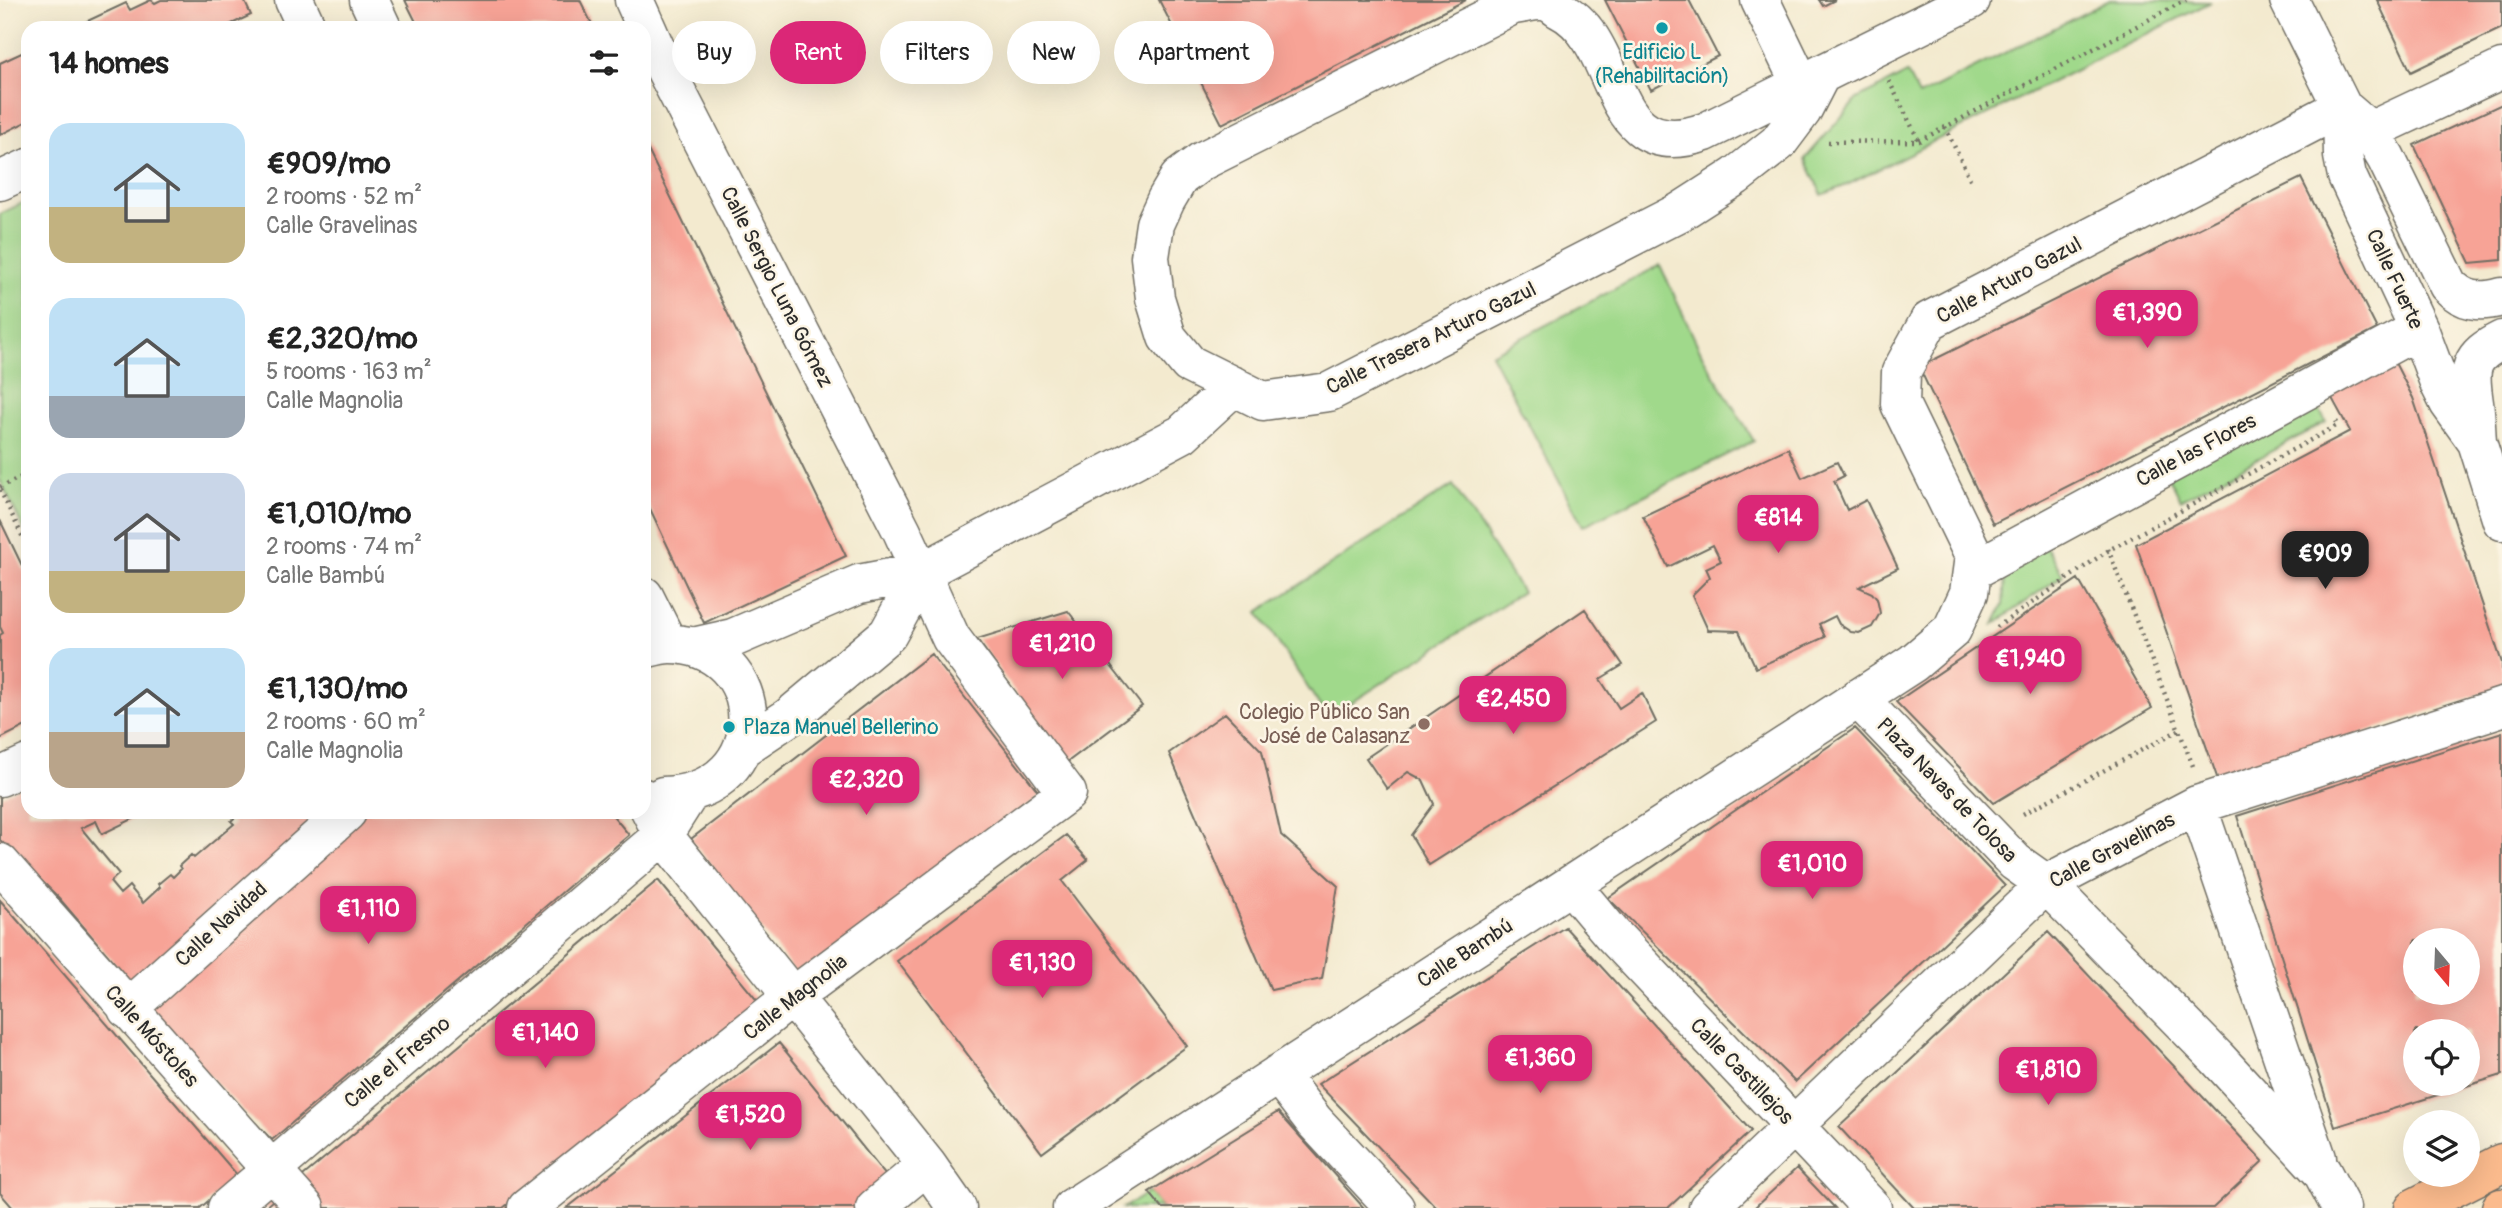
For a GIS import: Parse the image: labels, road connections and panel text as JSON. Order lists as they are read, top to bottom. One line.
{"streets":{"street":["Calle Fuerte","Calle Arturo Gazul","Calle Sergio Luna Gómez","Calle Trasera Arturo Gazul","Calle las Flores","Plaza Navas de Tolosa","Calle Gravelinas","Calle Navidad","Calle Bambú","Calle Magnolia","Calle Móstoles","Calle el Fresno","Calle Castillejos"]},"crossings":[["Calle Fuerte","Calle Arturo Gazul"],["Calle Fuerte","Calle las Flores"],["Calle Arturo Gazul","Calle las Flores"],["Calle Arturo Gazul","Plaza Navas de Tolosa"],["Calle Arturo Gazul","Calle Bambú"],["Calle Sergio Luna Gómez","Calle Magnolia"],["Plaza Navas de Tolosa","Calle Gravelinas"],["Plaza Navas de Tolosa","Calle Bambú"],["Calle Gravelinas","Calle Castillejos"],["Calle Navidad","Calle Móstoles"],["Calle Bambú","Calle Castillejos"],["Calle Móstoles","Calle el Fresno"]],"places":["Edificio L (Rehabilitación)","Colegio Público San José de Calasanz","Plaza Manuel Bellerino"],"north":"bottom","page":{"chip":["Buy","Rent","Filters","New","Apartment"],"heading":"14 homes","list":[{"name":"€909/mo","note":"2 rooms · 52 m² · Calle Gravelinas"},{"name":"€2,320/mo","note":"5 rooms · 163 m² · Calle Magnolia"},{"name":"€1,010/mo","note":"2 rooms · 74 m² · Calle Bambú"},{"name":"€1,130/mo","note":"2 rooms · 60 m² · Calle Magnolia"}],"price":["€1,390","€814","€909","€1,210","€1,940","€2,450","€2,320","€1,010","€1,110","€1,130","€1,140","€1,360","€1,810","€1,520"]}}
